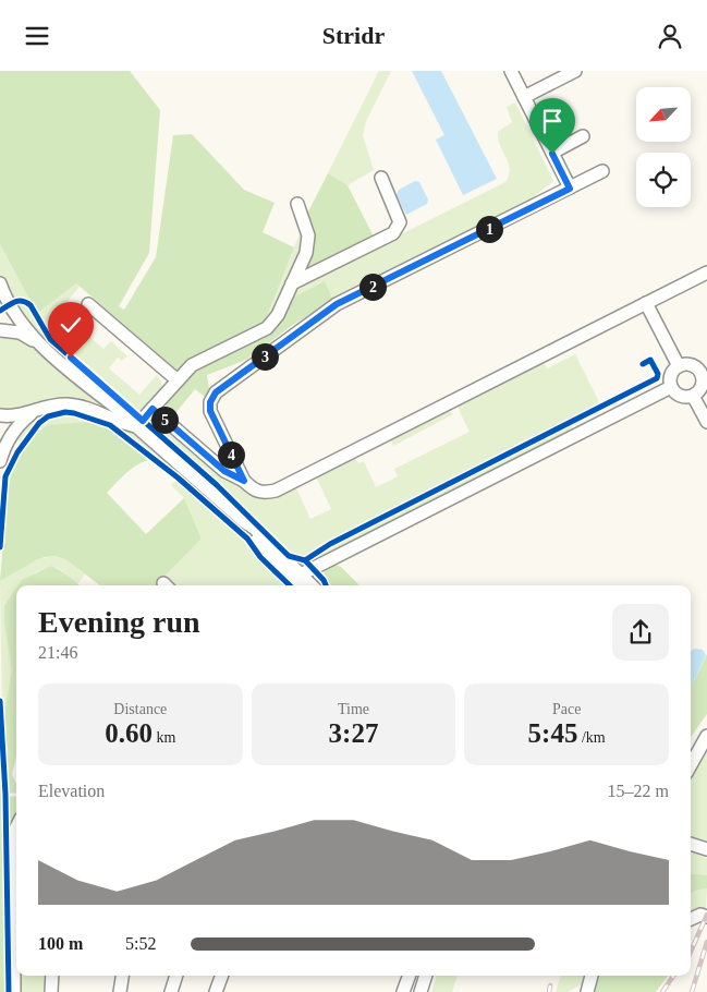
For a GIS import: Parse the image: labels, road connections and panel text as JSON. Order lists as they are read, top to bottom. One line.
{"north":"bottom left","page":{"header":"Stridr","pins":["1","2","3","5","4"],"heading":["Evening run","21:46"],"stats":[["Distance","0.60 km"],["Time","3:27"],["Pace","5:45 /km"]],"chart":["Elevation","15–22 m"],"list":[{"name":"100 m","note":"5:52"}]}}
